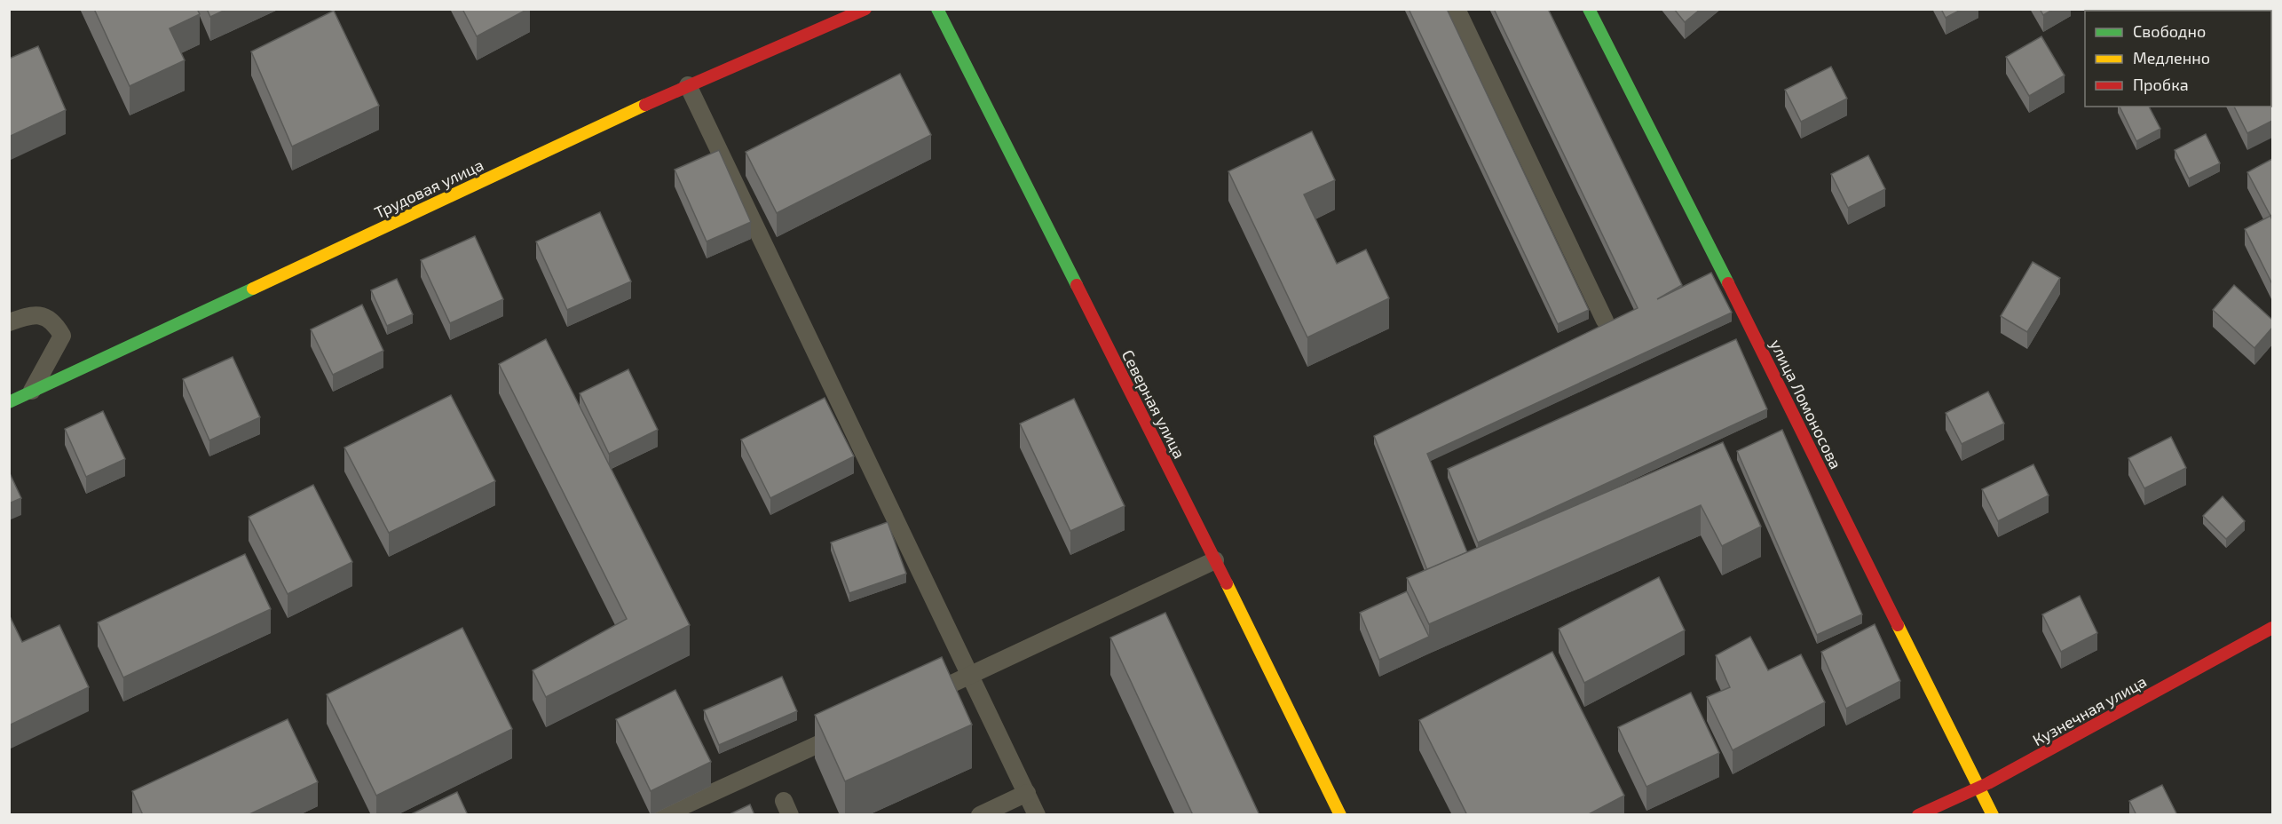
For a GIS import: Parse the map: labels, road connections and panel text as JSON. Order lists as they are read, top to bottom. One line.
{"streets":{"street":["Трудовая улица","Северная улица","улица Ломоносова","Кузнечная улица"]},"crossings":[["улица Ломоносова","Кузнечная улица"]],"legend":["Свободно","Медленно","Пробка"]}
